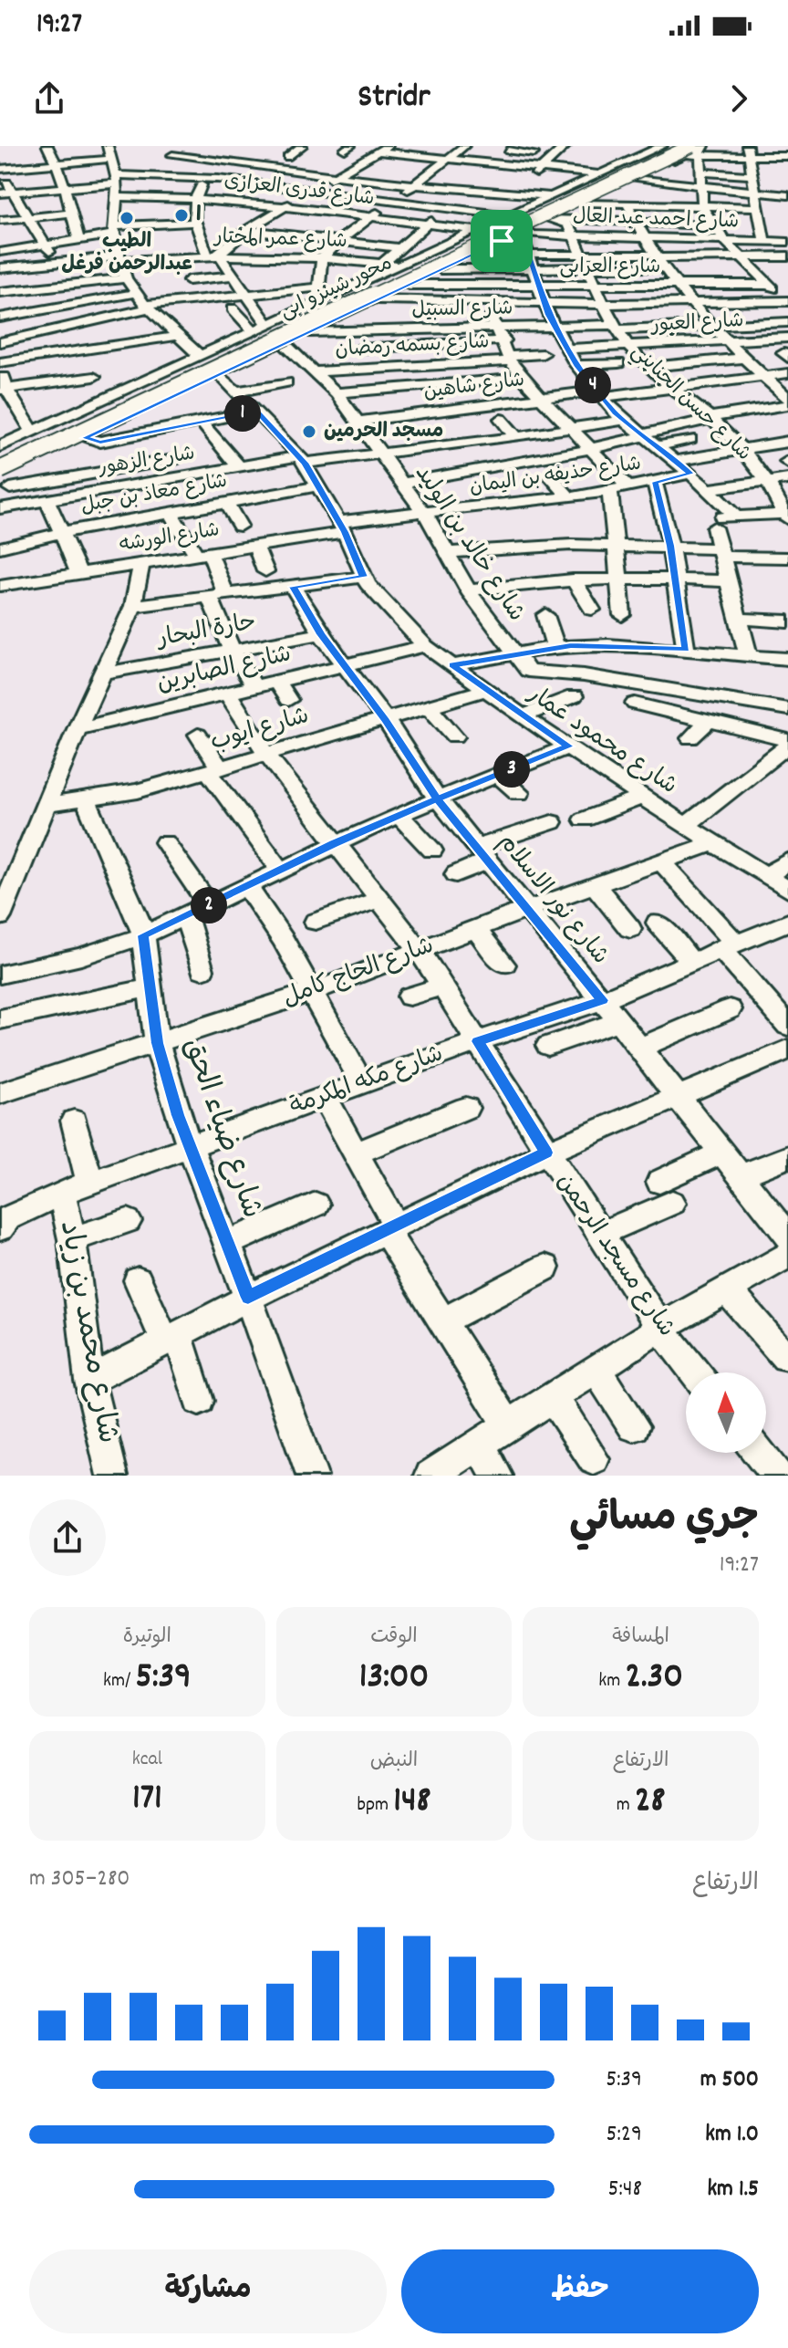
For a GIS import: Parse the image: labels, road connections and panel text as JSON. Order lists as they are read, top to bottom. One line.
{"streets":{"main road":["محور شينزو ابى"],"street":["شارع قدرى العزازى","شارع احمد عبد العال","شارع عمر المختار","شارع العرابى","شارع السبيل","شارع العبور","شارع بسمه رمضان","شارع شاهين","شارع حسن الجنايني","شارع الزهور","شارع حذيفه بن اليمان","شارع معاذ بن جبل","شارع الورشه","شارع خالد بن الوليد","حارة البحار","شارع الصابرين","شارع ايوب","شارع محمود عمار","شارع نور الاسلام","شارع الحاج كامل","شارع مكه المكرمة","شارع ضياء الحق","شارع مسجد الرحمن","شارع محمد بن زياد"]},"crossings":[["شارع احمد عبد العال","شارع حسن الجنايني"],["شارع العرابى","شارع حسن الجنايني"],["شارع العبور","شارع حسن الجنايني"],["شارع بسمه رمضان","شارع خالد بن الوليد"],["شارع شاهين","شارع حسن الجنايني"],["شارع شاهين","شارع خالد بن الوليد"],["شارع الزهور","شارع خالد بن الوليد"],["شارع الزهور","شارع محمود عمار"],["شارع حذيفه بن اليمان","شارع الورشه"],["شارع حذيفه بن اليمان","شارع خالد بن الوليد"],["شارع حذيفه بن اليمان","شارع محمود عمار"],["شارع معاذ بن جبل","شارع محمود عمار"],["شارع الورشه","شارع محمود عمار"],["حارة البحار","شارع نور الاسلام"],["شارع الصابرين","شارع محمود عمار"],["شارع الصابرين","شارع نور الاسلام"],["شارع الصابرين","شارع مسجد الرحمن"],["شارع ايوب","شارع محمود عمار"],["شارع ايوب","شارع نور الاسلام"],["شارع ايوب","شارع ضياء الحق"],["شارع ايوب","شارع مسجد الرحمن"],["شارع محمود عمار","شارع الحاج كامل"],["شارع نور الاسلام","شارع الحاج كامل"],["شارع نور الاسلام","شارع مكه المكرمة"],["شارع الحاج كامل","شارع ضياء الحق"],["شارع الحاج كامل","شارع مسجد الرحمن"],["شارع مكه المكرمة","شارع ضياء الحق"],["شارع مكه المكرمة","شارع مسجد الرحمن"],["شارع مكه المكرمة","شارع محمد بن زياد"],["شارع ضياء الحق","شارع محمد بن زياد"]],"places":["ا","الطيب عبدالرحمن فرغل","مسجد الحرمين"],"north":"top","page":{"status":"19:27","header":"Stridr","pins":["4","1","3","2"],"heading":["جري مسائي","19:27"],"stats":[["المسافة","2.30 km"],["الوقت","13:00"],["الوتيرة","5:39 /km"],["الارتفاع","28 m"],["النبض","148 bpm"],["kcal","171"]],"chart":["الارتفاع","280–305 m"],"list":[{"name":"500 m","note":"5:39"},{"name":"1.0 km","note":"5:29"},{"name":"1.5 km","note":"5:48"}],"buttons":["حفظ","مشاركة"]}}
